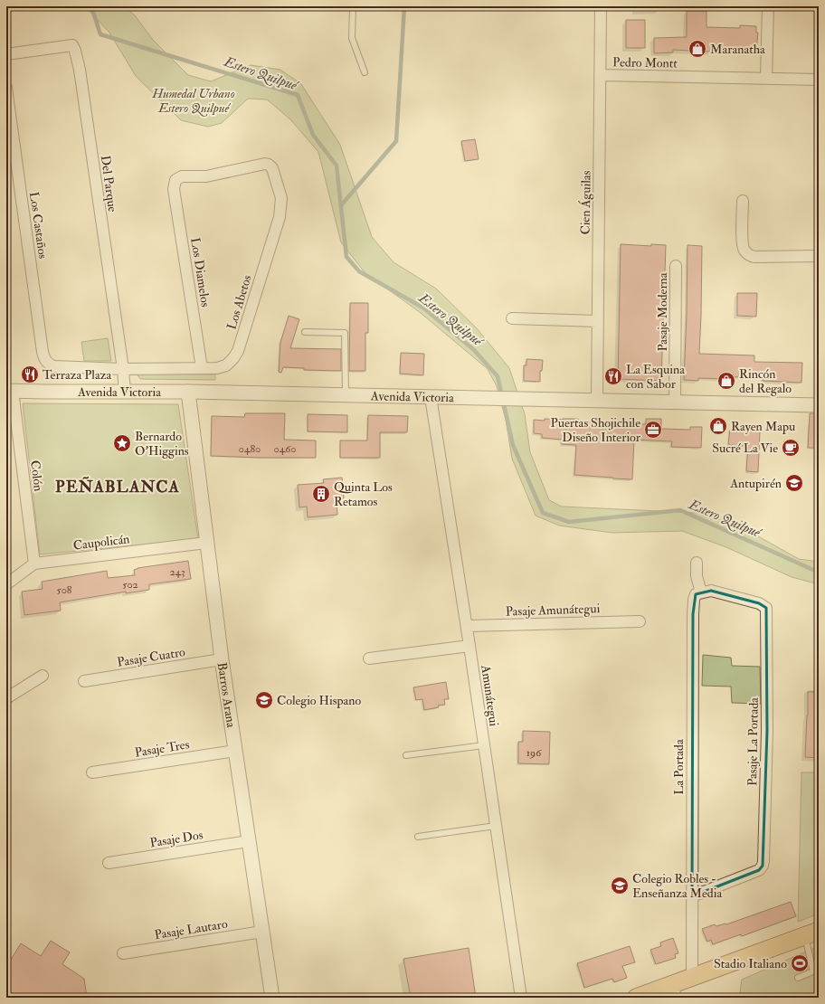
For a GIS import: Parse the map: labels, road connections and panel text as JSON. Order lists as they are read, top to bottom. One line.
{"streets":{"street":["Pedro Montt","Del Parque","Cien Águilas","Los Castaños","Los Diamelos","Los Abetos","Pasaje Moderna","Avenida Victoria","Colón","Caupolicán","Pasaje Amunátegui","Pasaje Cuatro","Barros Arana","Amunátegui","Pasaje La Portada","Pasaje Tres","La Portada","Pasaje Dos","Pasaje Lautaro"]},"crossings":[["Pedro Montt","Cien Águilas"],["Del Parque","Los Abetos"],["Del Parque","Avenida Victoria"],["Cien Águilas","Avenida Victoria"],["Los Castaños","Los Abetos"],["Los Diamelos","Los Abetos"],["Pasaje Moderna","Avenida Victoria"],["Avenida Victoria","Colón"],["Avenida Victoria","Barros Arana"],["Avenida Victoria","Amunátegui"],["Colón","Caupolicán"],["Caupolicán","Barros Arana"],["Pasaje Amunátegui","Amunátegui"],["Pasaje Cuatro","Barros Arana"],["Barros Arana","Pasaje Tres"],["Barros Arana","Pasaje Dos"],["Barros Arana","Pasaje Lautaro"],["Pasaje La Portada","La Portada"]],"districts":["PEÑABLANCA"],"water":["Estero Quilpué"],"parks":["Humedal Urbano Estero Quilpué"],"places":{"shop":["Maranatha","Rincón del Regalo","Rayen Mapu"],"restaurant":["Terraza Plaza","La Esquina con Sabor"],"office":["Puertas Shojichile Diseño Interior"],"place":["Bernardo O'Higgins"],"cafe":["Sucré La Vie"],"school or university":["Antupirén","Colegio Hispano","Colegio Robles - Enseñanza Media"],"building":["Quinta Los Retamos"],"sports":["Stadio Italiano"]},"house_numbers":["0480","0460","243","502","508","196"]}
